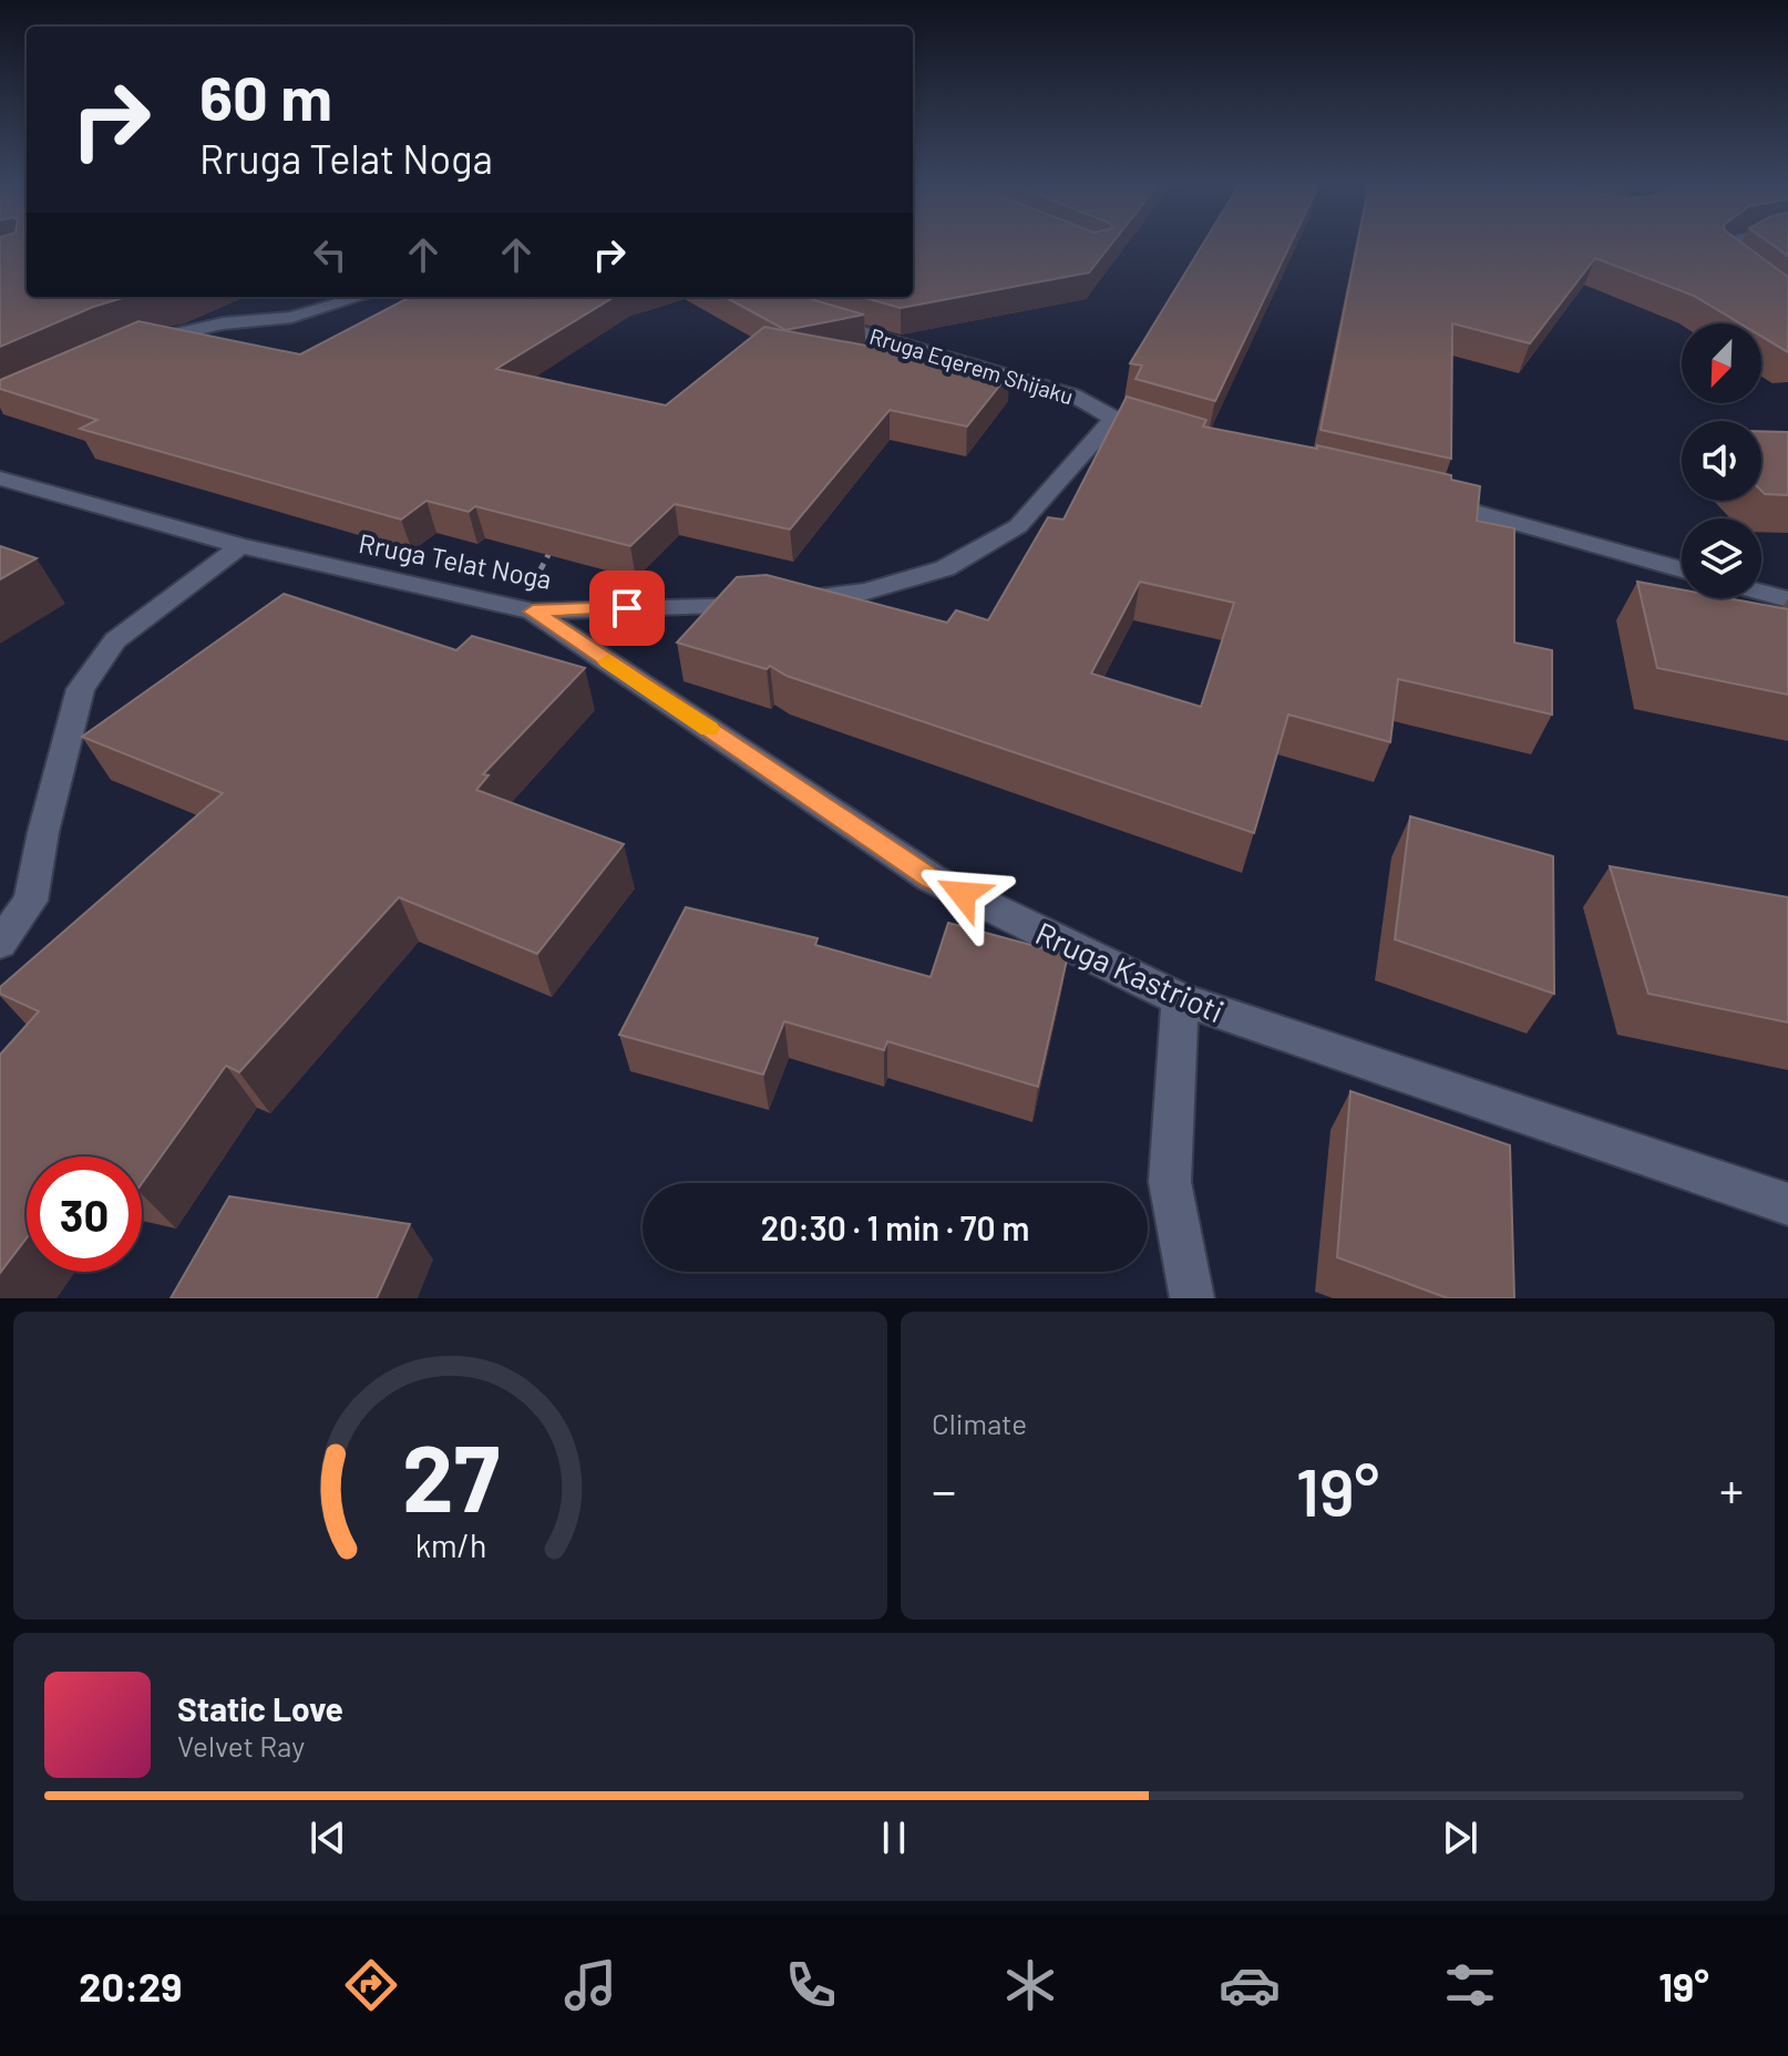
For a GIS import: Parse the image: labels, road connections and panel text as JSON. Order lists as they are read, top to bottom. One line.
{"streets":{"street":["Rruga Eqerem Shijaku","Rruga Telat Noga","Rruga Kastrioti"]},"crossings":[["Rruga Eqerem Shijaku","Rruga Telat Noga"],["Rruga Telat Noga","Rruga Kastrioti"]],"north":"bottom left","page":{"turn":["60 m","Rruga Telat Noga"],"limit":"30","trip":"20:30 · 1 min · 70 m","tile":"Climate","heat":["−","19°","+"],"song":["Static Love","Velvet Ray"],"tabs":["20:29","19°"],"gauge":["27","km/h"]}}
